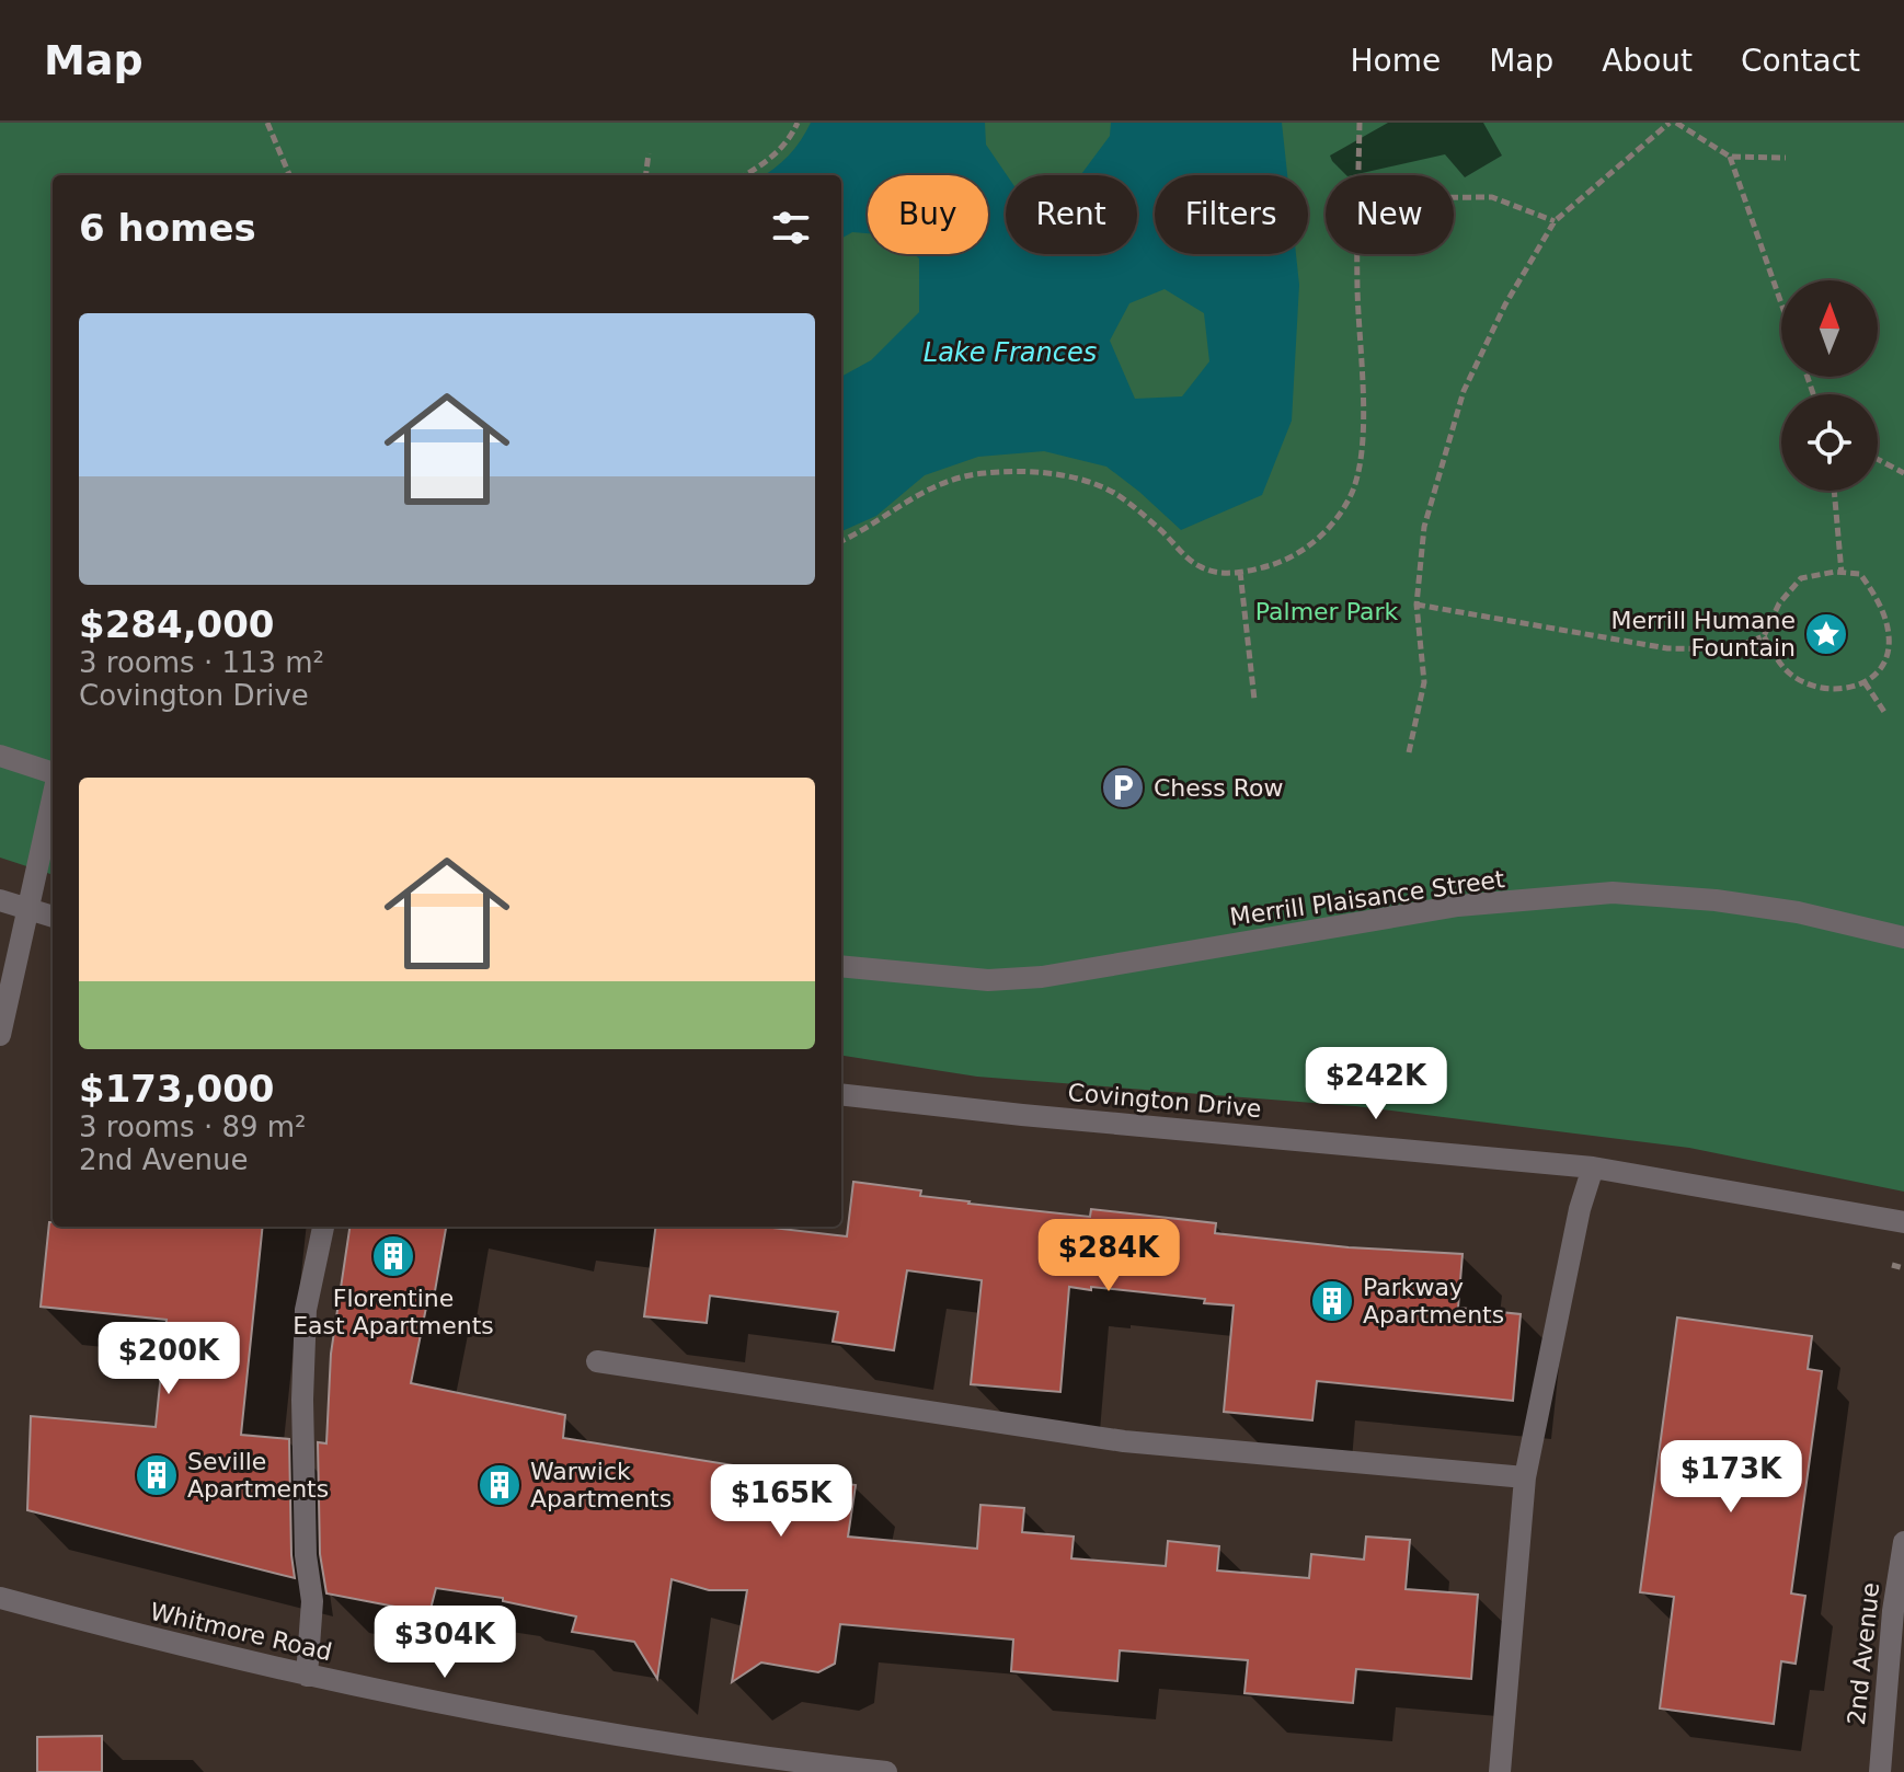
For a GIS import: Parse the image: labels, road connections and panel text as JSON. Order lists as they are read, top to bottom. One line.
{"streets":{"street":["Merrill Plaisance Street","Covington Drive","Whitmore Road","2nd Avenue"]},"water":["Lake Frances"],"parks":["Palmer Park"],"places":{"place":["Merrill Humane Fountain"],"parking":["Chess Row"],"building":["Florentine East Apartments","Parkway Apartments","Seville Apartments","Warwick Apartments"]},"north":"top","page":{"header":"Map","nav":["Home","Map","About","Contact"],"chip":["Buy","Rent","Filters","New"],"heading":"6 homes","list":[{"name":"$284,000","note":"3 rooms · 113 m² · Covington Drive"},{"name":"$173,000","note":"3 rooms · 89 m² · 2nd Avenue"}],"price":["$242K","$284K","$200K","$173K","$165K","$304K"]}}
